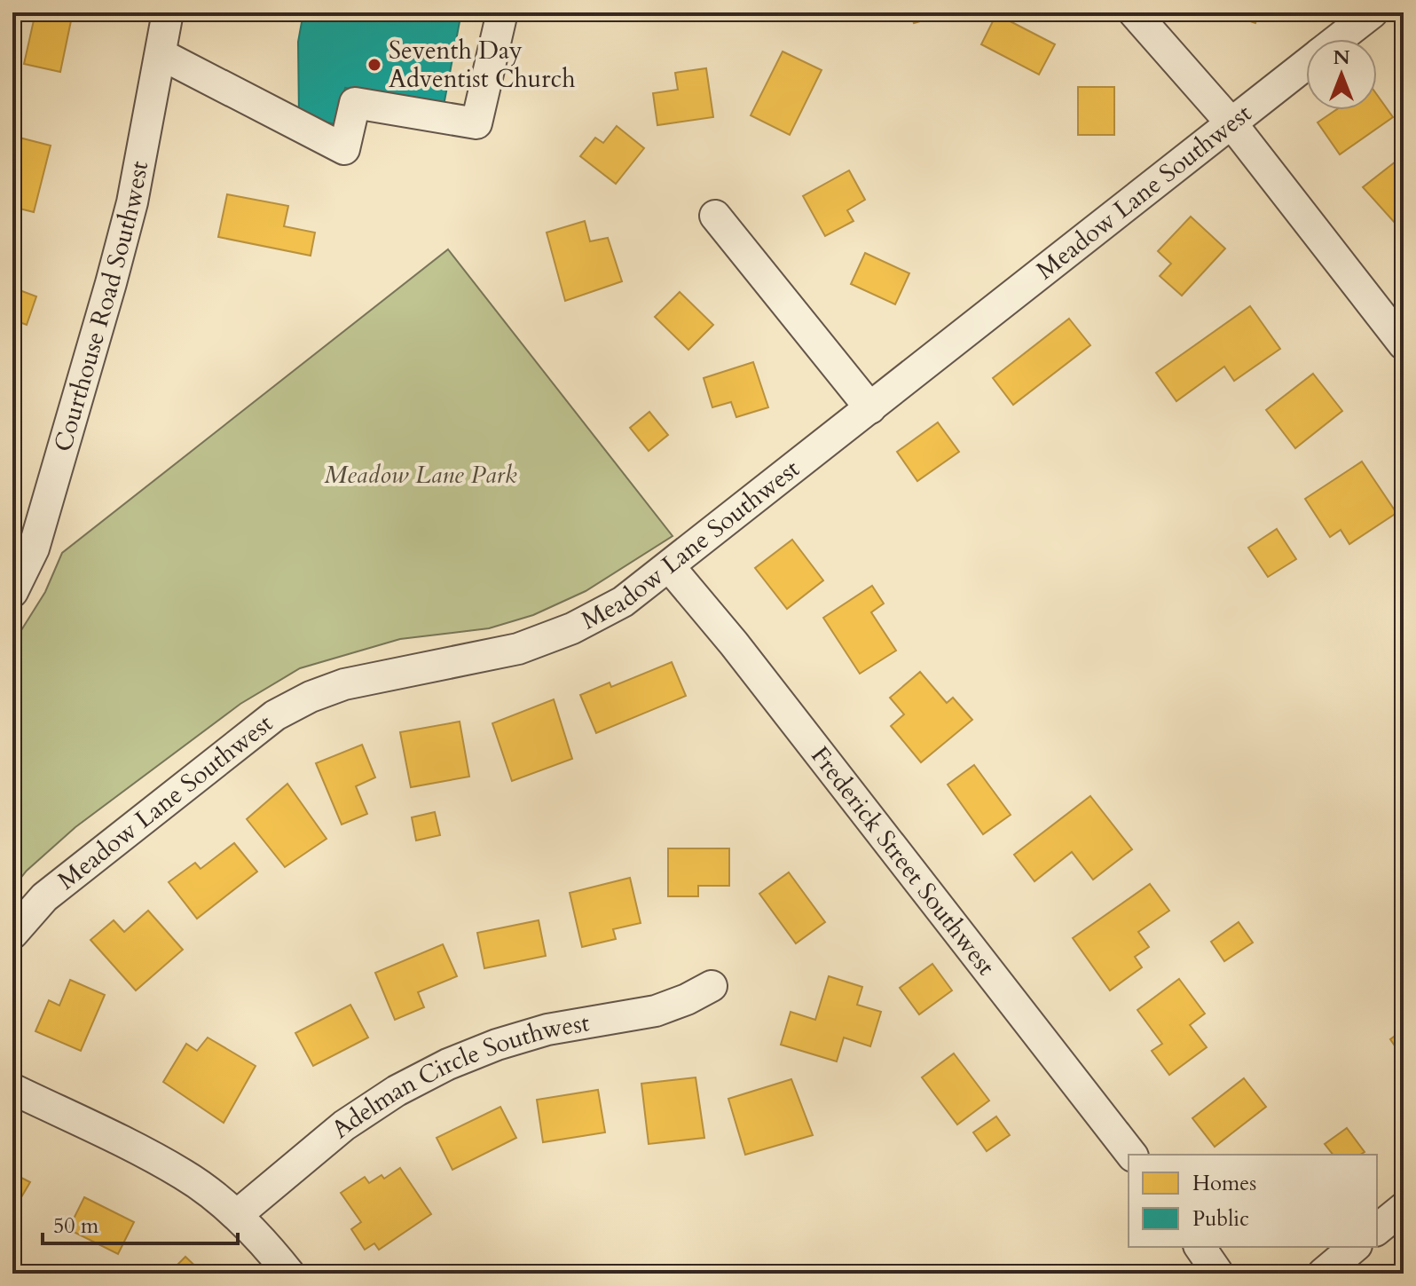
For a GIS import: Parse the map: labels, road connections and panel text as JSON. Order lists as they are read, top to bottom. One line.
{"streets":{"street":["Meadow Lane Southwest","Courthouse Road Southwest","Frederick Street Southwest","Adelman Circle Southwest"]},"crossings":[["Meadow Lane Southwest","Frederick Street Southwest"]],"parks":["Meadow Lane Park"],"places":["Seventh Day Adventist Church"],"legend":["Homes","Public"],"scale_bar":"50 m","north":"top"}
